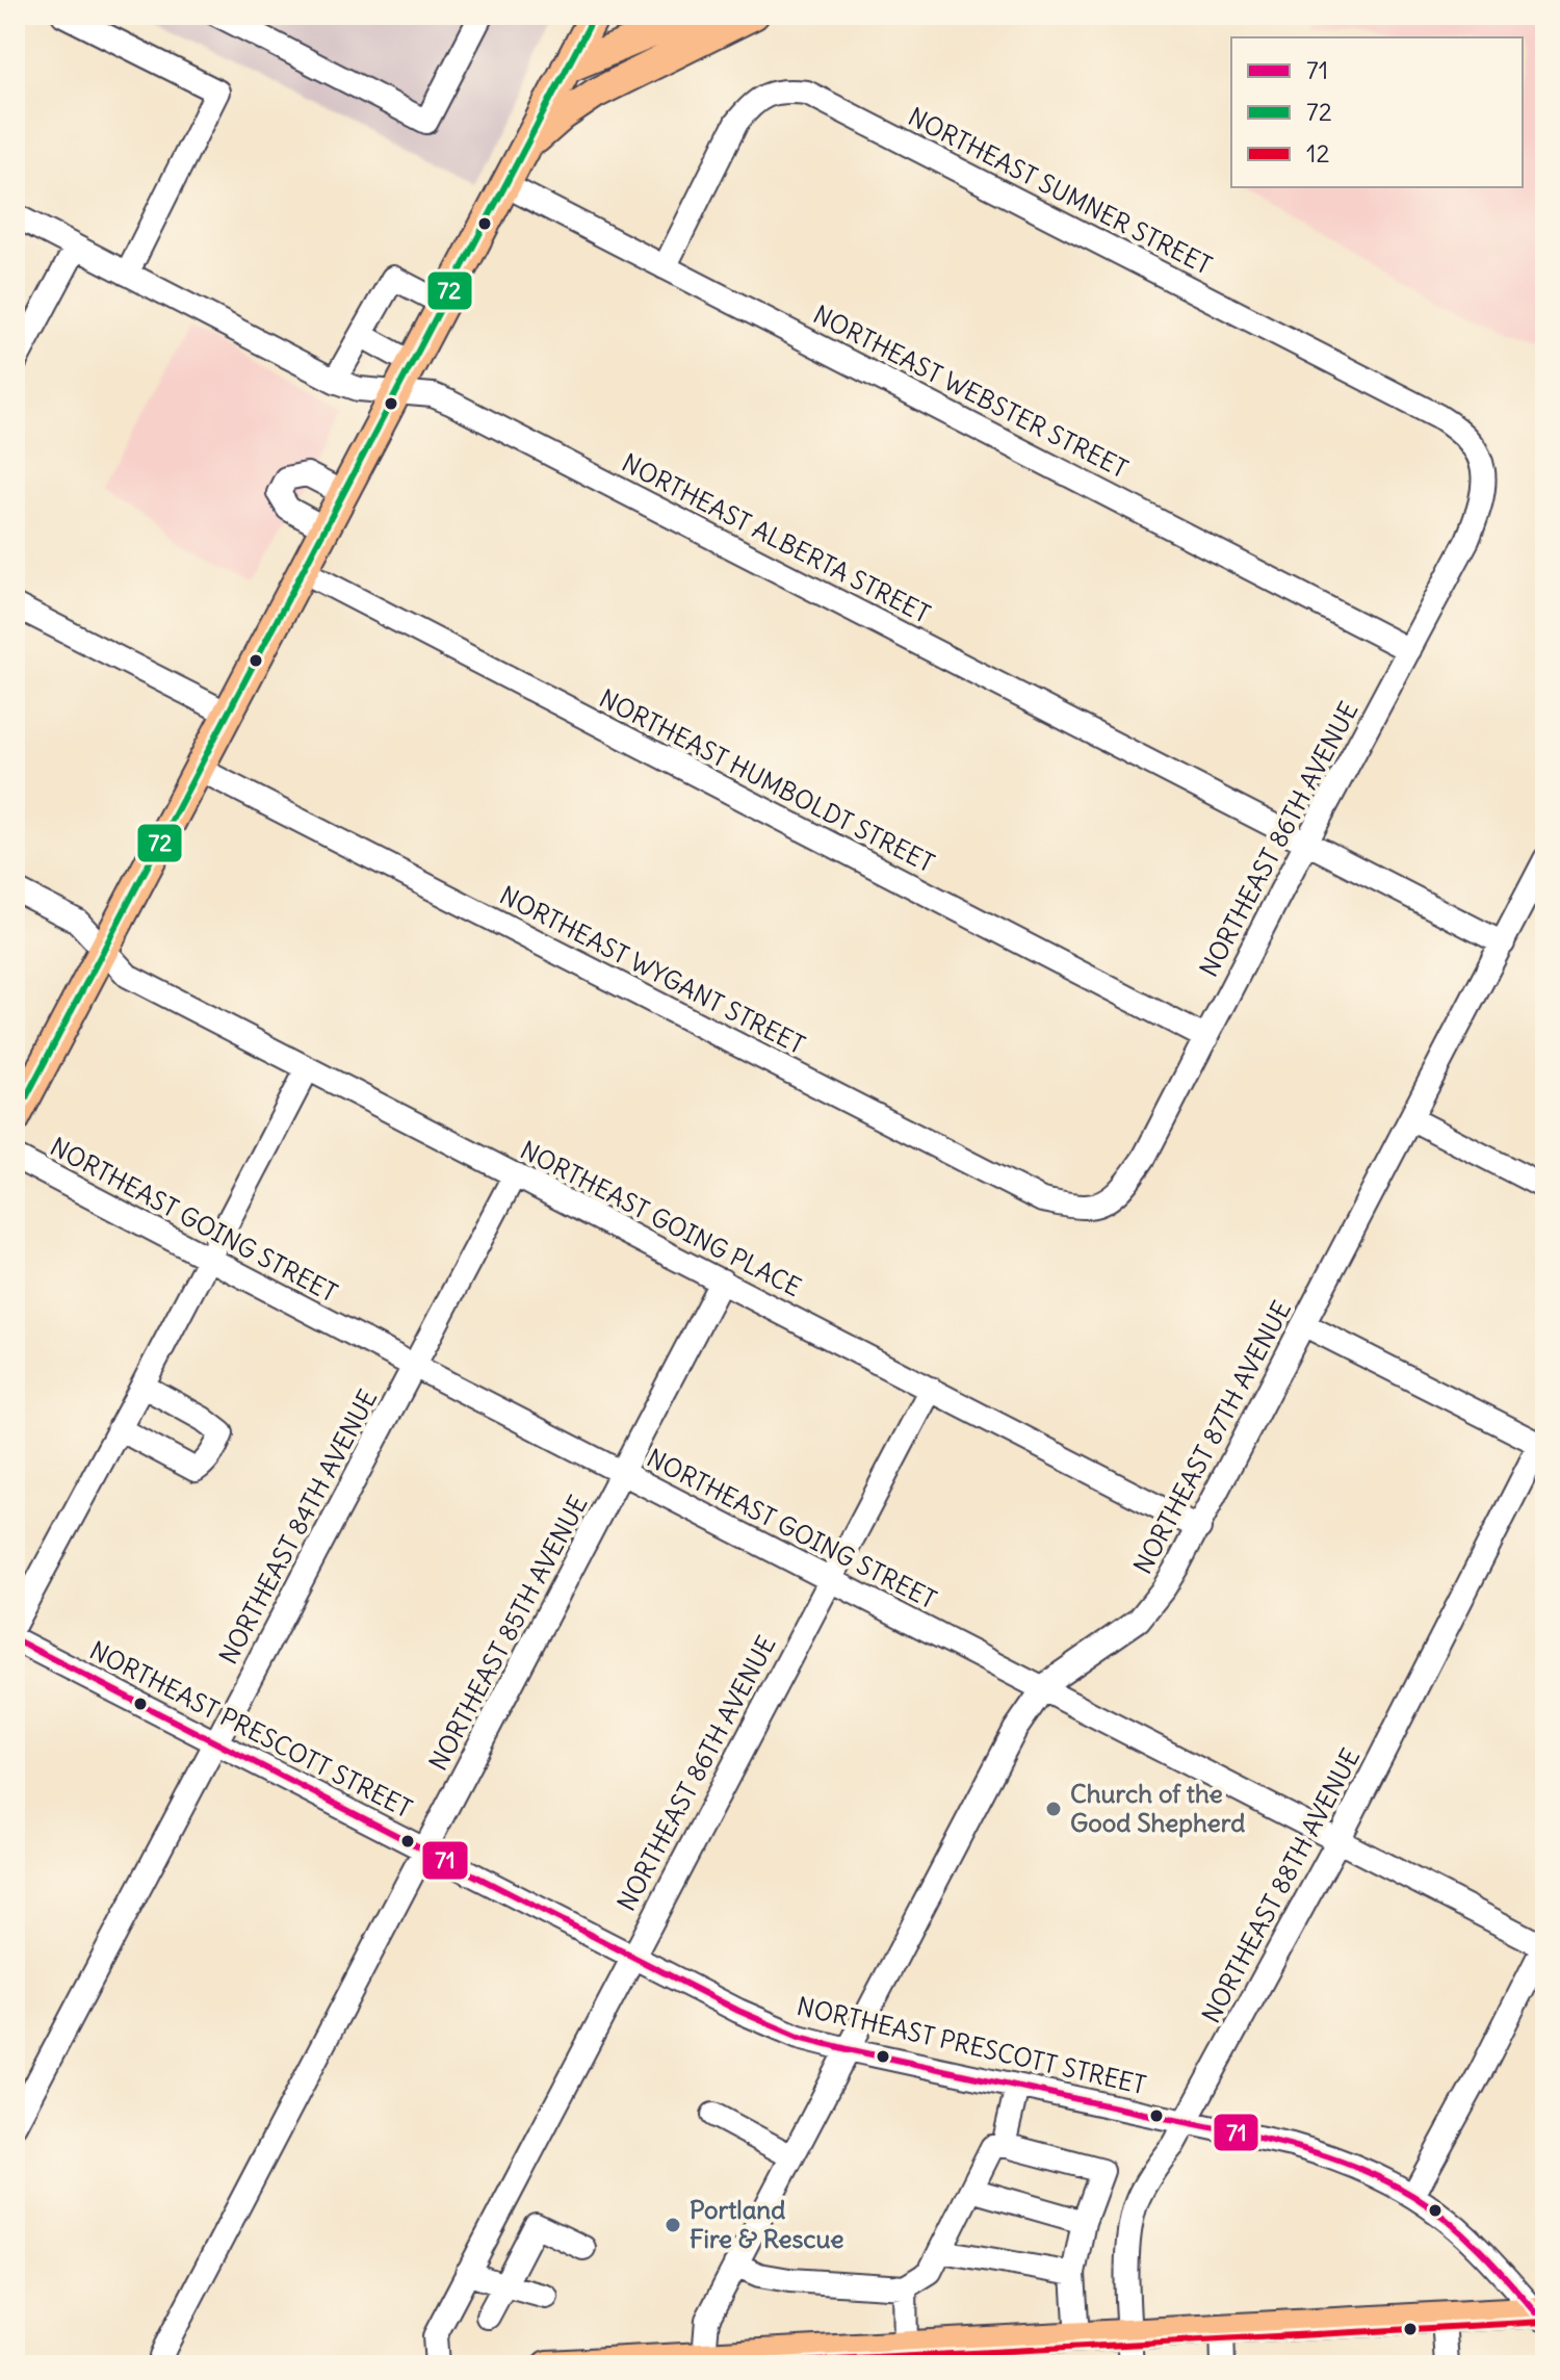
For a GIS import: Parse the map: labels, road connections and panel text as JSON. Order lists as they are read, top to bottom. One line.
{"streets":{"street":["NORTHEAST SUMNER STREET","NORTHEAST WEBSTER STREET","NORTHEAST ALBERTA STREET","NORTHEAST HUMBOLDT STREET","NORTHEAST 86TH AVENUE","NORTHEAST WYGANT STREET","NORTHEAST GOING PLACE","NORTHEAST GOING STREET","NORTHEAST 87TH AVENUE","NORTHEAST 84TH AVENUE","NORTHEAST 85TH AVENUE","NORTHEAST PRESCOTT STREET","NORTHEAST 88TH AVENUE"]},"crossings":[["NORTHEAST SUMNER STREET","NORTHEAST WEBSTER STREET"],["NORTHEAST SUMNER STREET","NORTHEAST 86TH AVENUE"],["NORTHEAST WEBSTER STREET","NORTHEAST 86TH AVENUE"],["NORTHEAST ALBERTA STREET","NORTHEAST 86TH AVENUE"],["NORTHEAST ALBERTA STREET","NORTHEAST 87TH AVENUE"],["NORTHEAST HUMBOLDT STREET","NORTHEAST 86TH AVENUE"],["NORTHEAST 86TH AVENUE","NORTHEAST WYGANT STREET"],["NORTHEAST 86TH AVENUE","NORTHEAST GOING PLACE"],["NORTHEAST 86TH AVENUE","NORTHEAST GOING STREET"],["NORTHEAST 86TH AVENUE","NORTHEAST PRESCOTT STREET"],["NORTHEAST GOING PLACE","NORTHEAST 87TH AVENUE"],["NORTHEAST GOING PLACE","NORTHEAST 84TH AVENUE"],["NORTHEAST GOING PLACE","NORTHEAST 85TH AVENUE"],["NORTHEAST GOING STREET","NORTHEAST 87TH AVENUE"],["NORTHEAST GOING STREET","NORTHEAST 84TH AVENUE"],["NORTHEAST GOING STREET","NORTHEAST 85TH AVENUE"],["NORTHEAST GOING STREET","NORTHEAST 88TH AVENUE"],["NORTHEAST 87TH AVENUE","NORTHEAST PRESCOTT STREET"],["NORTHEAST 84TH AVENUE","NORTHEAST PRESCOTT STREET"],["NORTHEAST 85TH AVENUE","NORTHEAST PRESCOTT STREET"],["NORTHEAST PRESCOTT STREET","NORTHEAST 88TH AVENUE"]],"places":["Church of the Good Shepherd","Portland Fire & Rescue"],"lines":["transit line 72","transit line 71","transit line 12"],"legend":["71","72","12"]}
